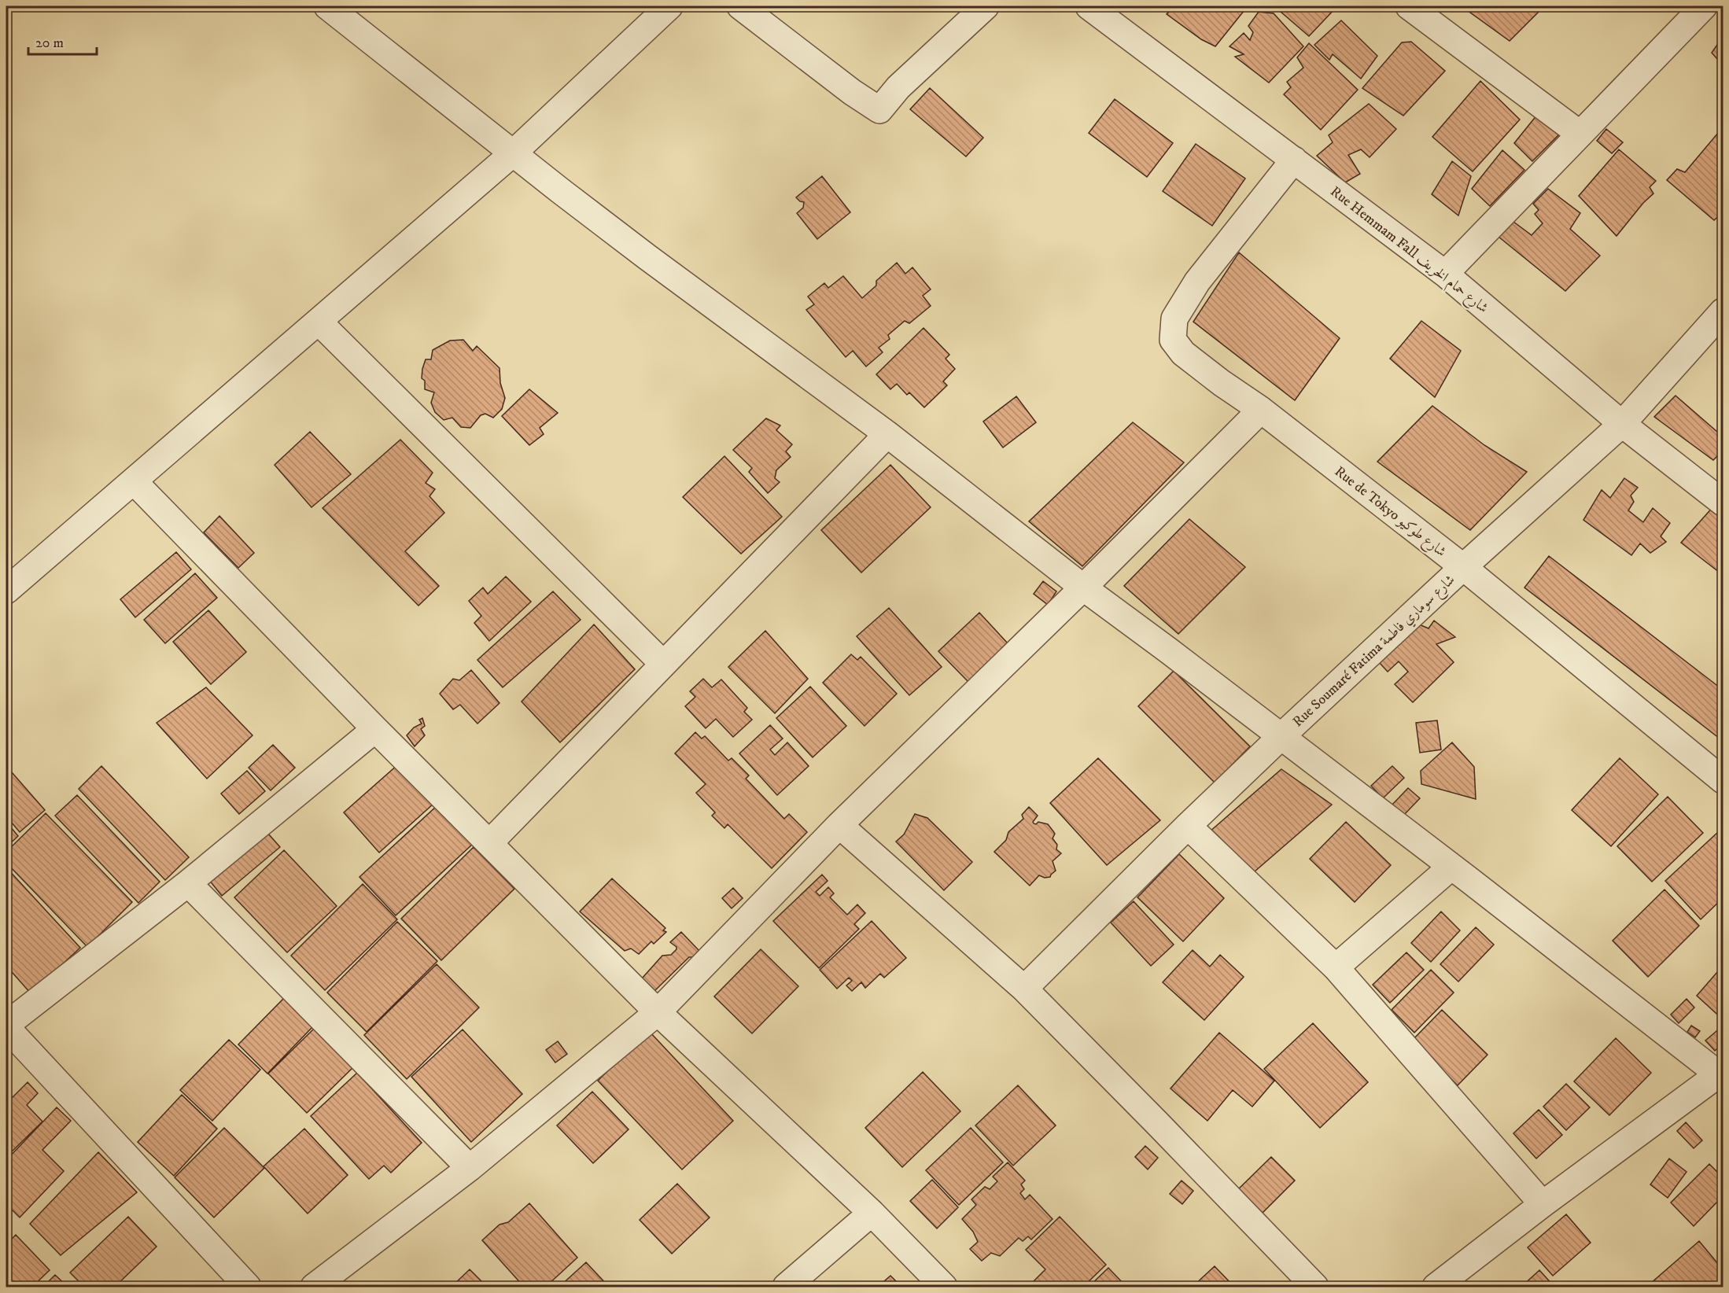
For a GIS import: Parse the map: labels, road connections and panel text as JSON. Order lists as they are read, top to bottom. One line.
{"streets":{"street":["Rue Hemmam Fall شارع حمام الخريف","Rue de Tokyo شارع طوكيو","Rue Soumaré Fatima شارع سوماري فاطمة"]},"crossings":[["Rue Hemmam Fall شارع حمام الخريف","Rue de Tokyo شارع طوكيو"],["Rue Hemmam Fall شارع حمام الخريف","Rue Soumaré Fatima شارع سوماري فاطمة"],["Rue de Tokyo شارع طوكيو","Rue Soumaré Fatima شارع سوماري فاطمة"]],"scale_bar":"20 m"}
